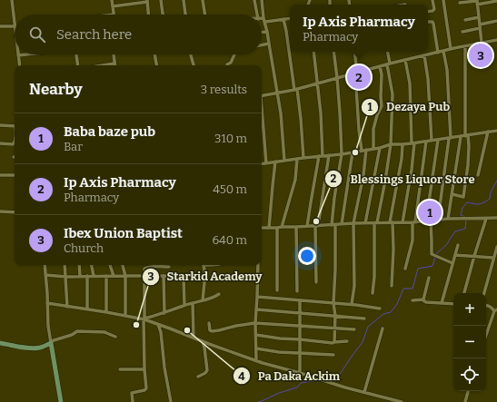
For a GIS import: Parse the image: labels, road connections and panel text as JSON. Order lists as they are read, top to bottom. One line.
{"places":["Dezaya Pub","Blessings Liquor Store","Starkid Academy","Pa Daka Ackim"],"page":{"popup":["Ip Axis Pharmacy","Pharmacy"],"search":"Search here","pins":["3","2","1"],"heading":["Nearby","3 results"],"list":[{"mark":"1","name":"Baba baze pub","note":"Bar","value":"310 m"},{"mark":"2","name":"Ip Axis Pharmacy","note":"Pharmacy","value":"450 m"},{"mark":"3","name":"Ibex Union Baptist","note":"Church","value":"640 m"}],"map_buttons":["+","−"]}}
